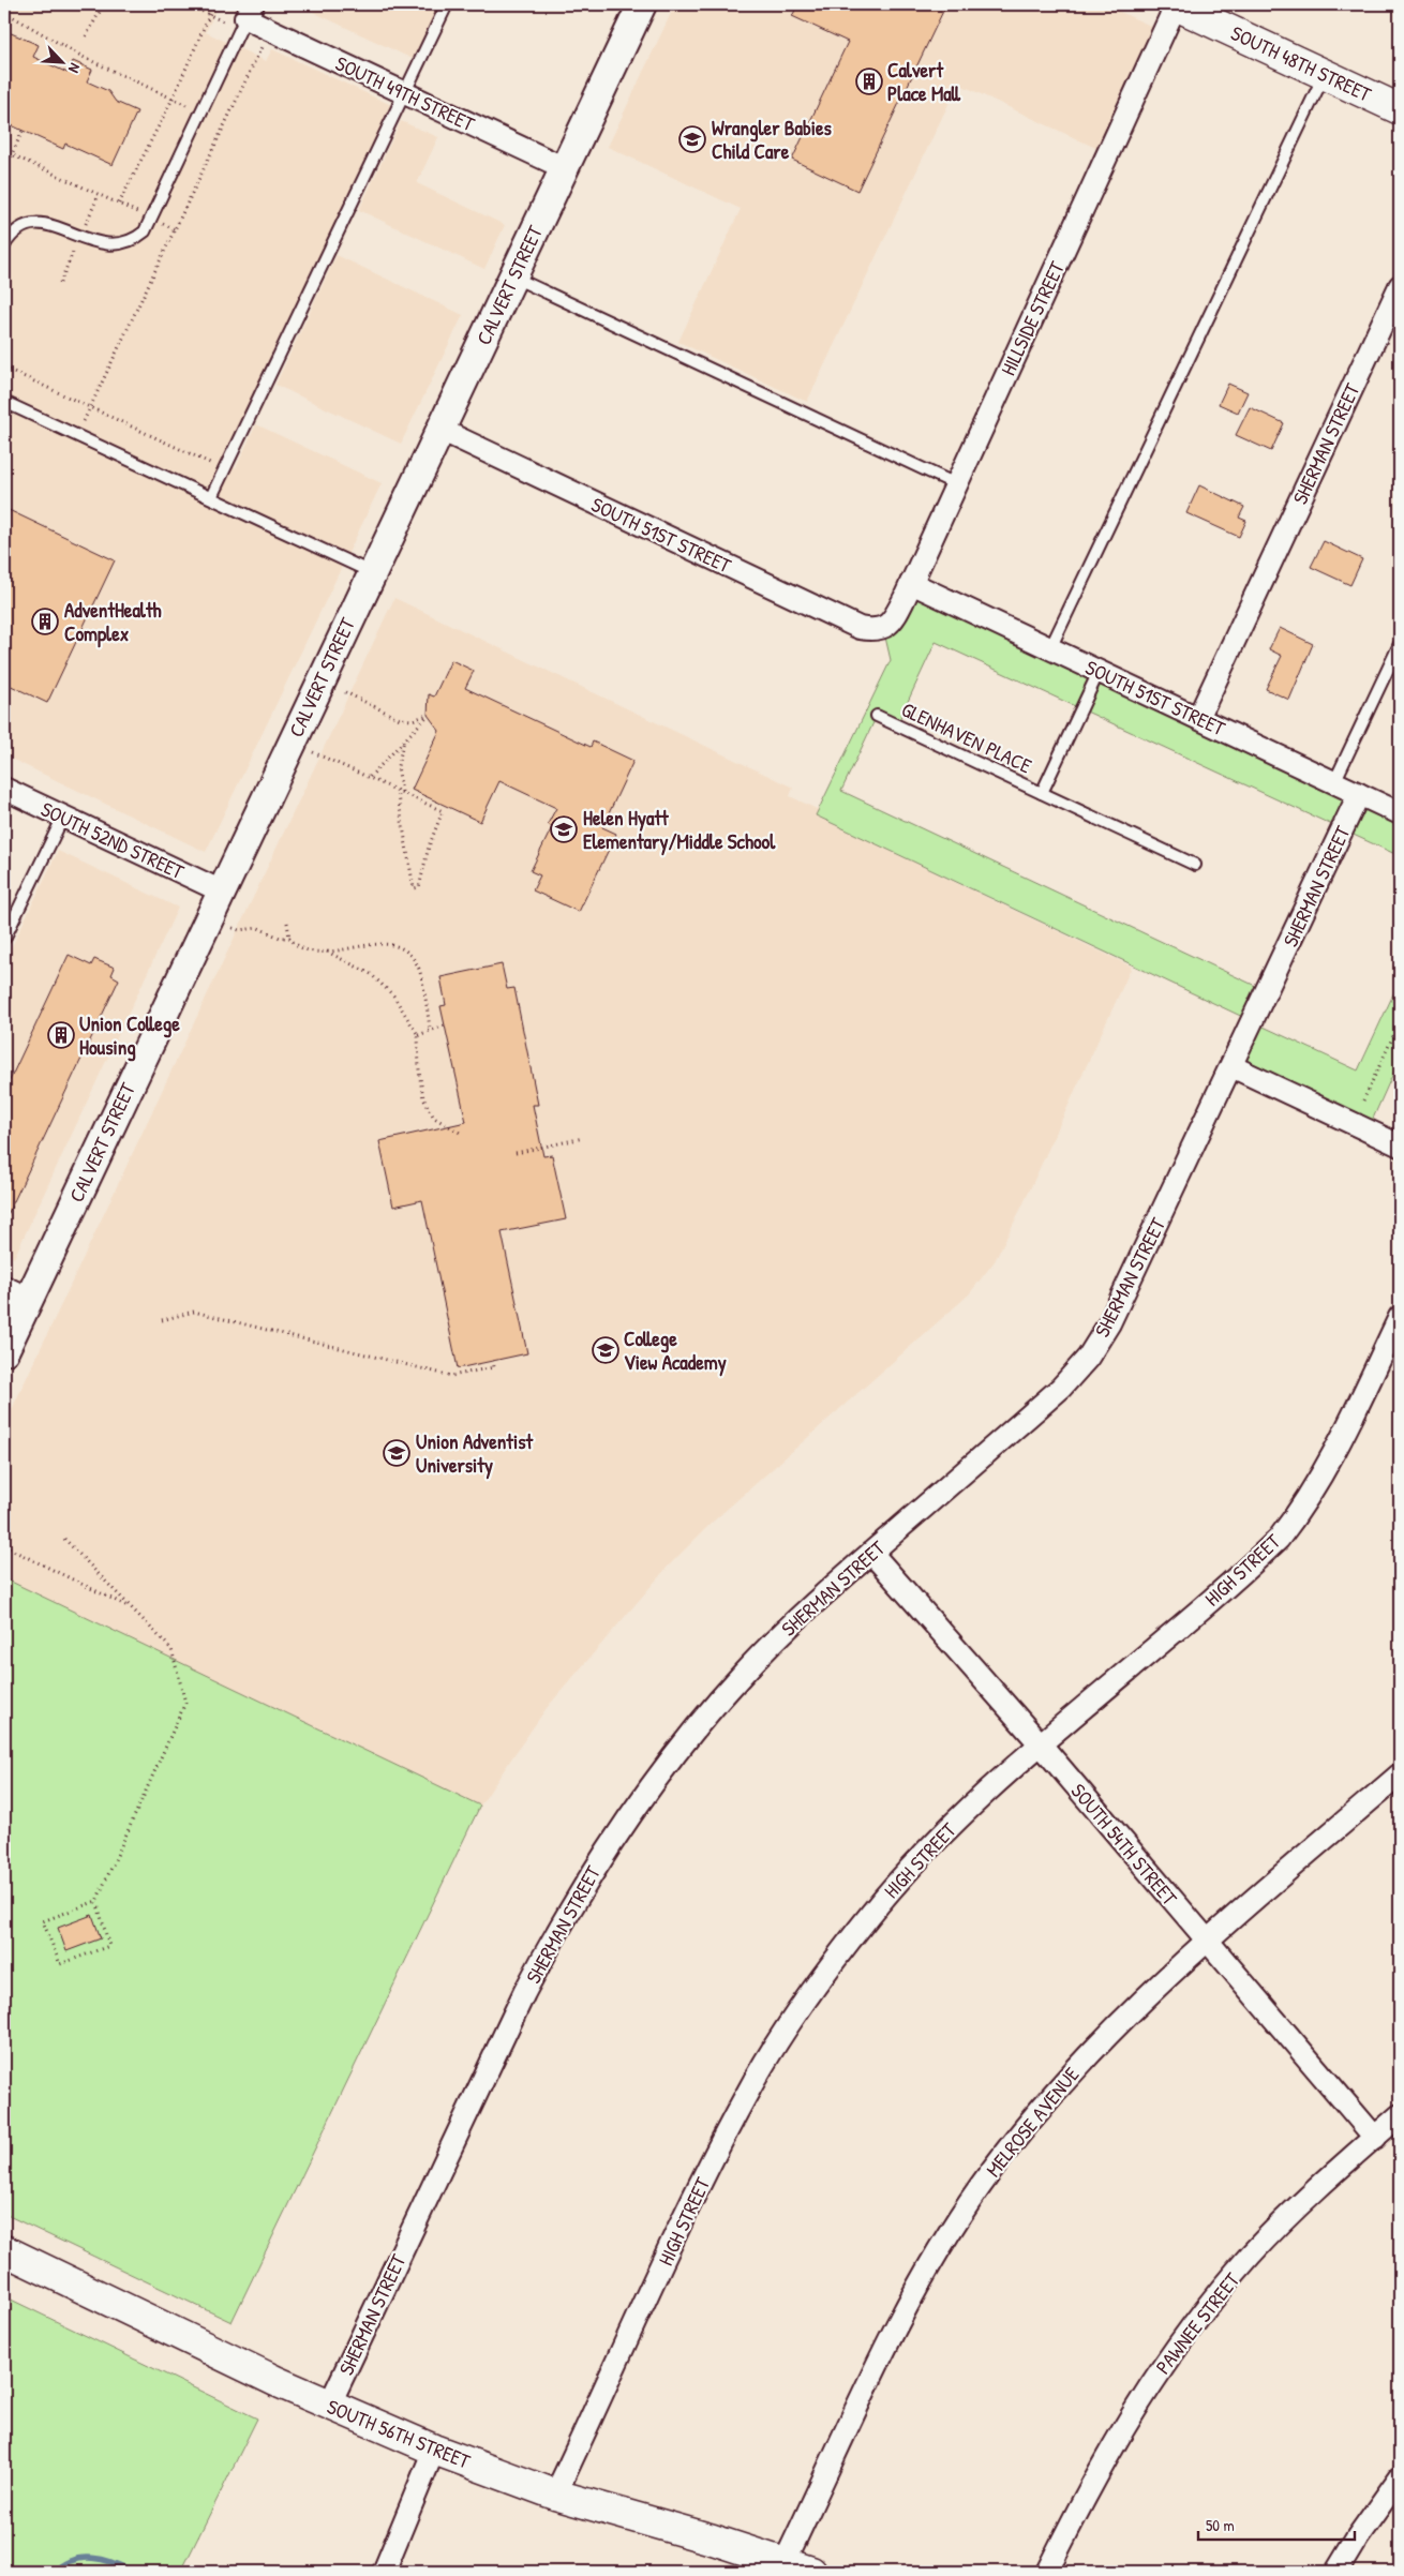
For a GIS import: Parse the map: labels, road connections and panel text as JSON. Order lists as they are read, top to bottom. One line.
{"streets":{"main road":["SOUTH 48TH STREET","SOUTH 56TH STREET"],"street":["SOUTH 49TH STREET","CALVERT STREET","HILLSIDE STREET","SHERMAN STREET","SOUTH 51ST STREET","SOUTH 52ND STREET","HIGH STREET","SOUTH 54TH STREET","MELROSE AVENUE","PAWNEE STREET"],"lane":["GLENHAVEN PLACE"]},"crossings":[["SOUTH 48TH STREET","HILLSIDE STREET"],["SOUTH 49TH STREET","CALVERT STREET"],["CALVERT STREET","SOUTH 51ST STREET"],["CALVERT STREET","SOUTH 52ND STREET"],["HILLSIDE STREET","SOUTH 51ST STREET"],["SHERMAN STREET","SOUTH 51ST STREET"],["SHERMAN STREET","SOUTH 54TH STREET"],["SHERMAN STREET","SOUTH 56TH STREET"],["SOUTH 51ST STREET","GLENHAVEN PLACE"],["HIGH STREET","SOUTH 54TH STREET"],["HIGH STREET","SOUTH 56TH STREET"],["SOUTH 54TH STREET","MELROSE AVENUE"],["SOUTH 54TH STREET","PAWNEE STREET"],["MELROSE AVENUE","SOUTH 56TH STREET"]],"places":{"building":["Calvert Place Mall","AdventHealth Complex","Union College Housing"],"school or university":["Wrangler Babies Child Care","Helen Hyatt Elementary/Middle School","College View Academy","Union Adventist University"]},"scale_bar":"50 m","north":"bottom right"}
